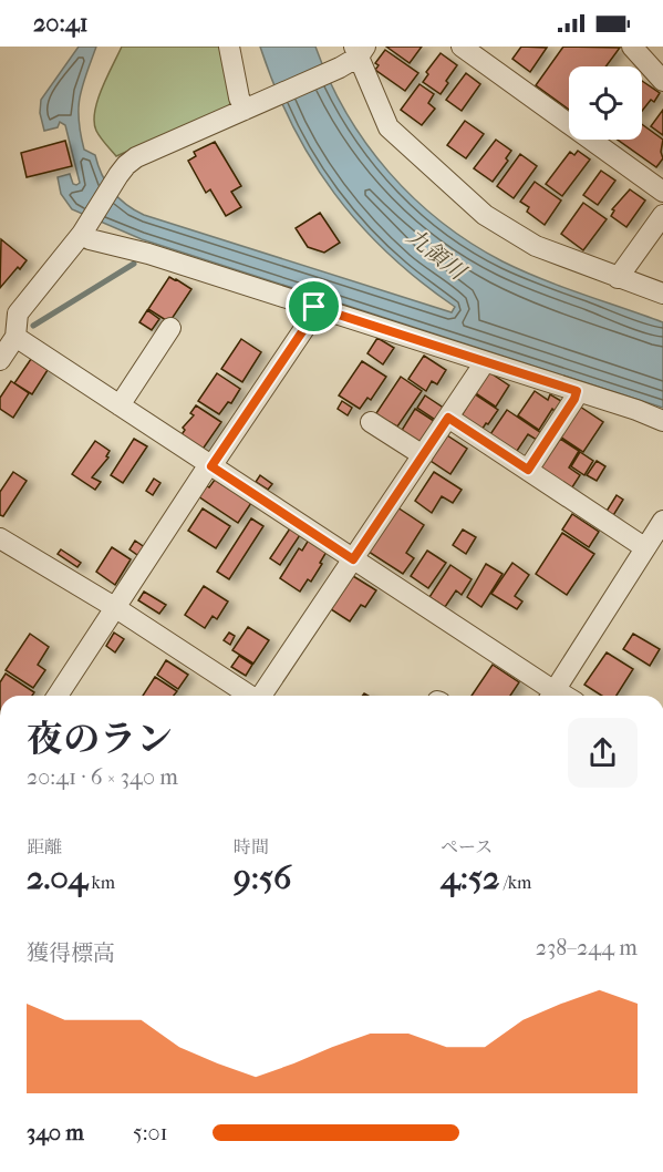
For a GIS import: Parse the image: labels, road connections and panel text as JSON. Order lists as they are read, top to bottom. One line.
{"water":["九領川"],"page":{"status":"20:41","heading":["夜のラン","20:41 · 6 × 340 m"],"stats":[["距離","2.04 km"],["時間","9:56"],["ペース","4:52 /km"]],"chart":["獲得標高","238–244 m"],"list":[{"name":"340 m","note":"5:01"}]}}
